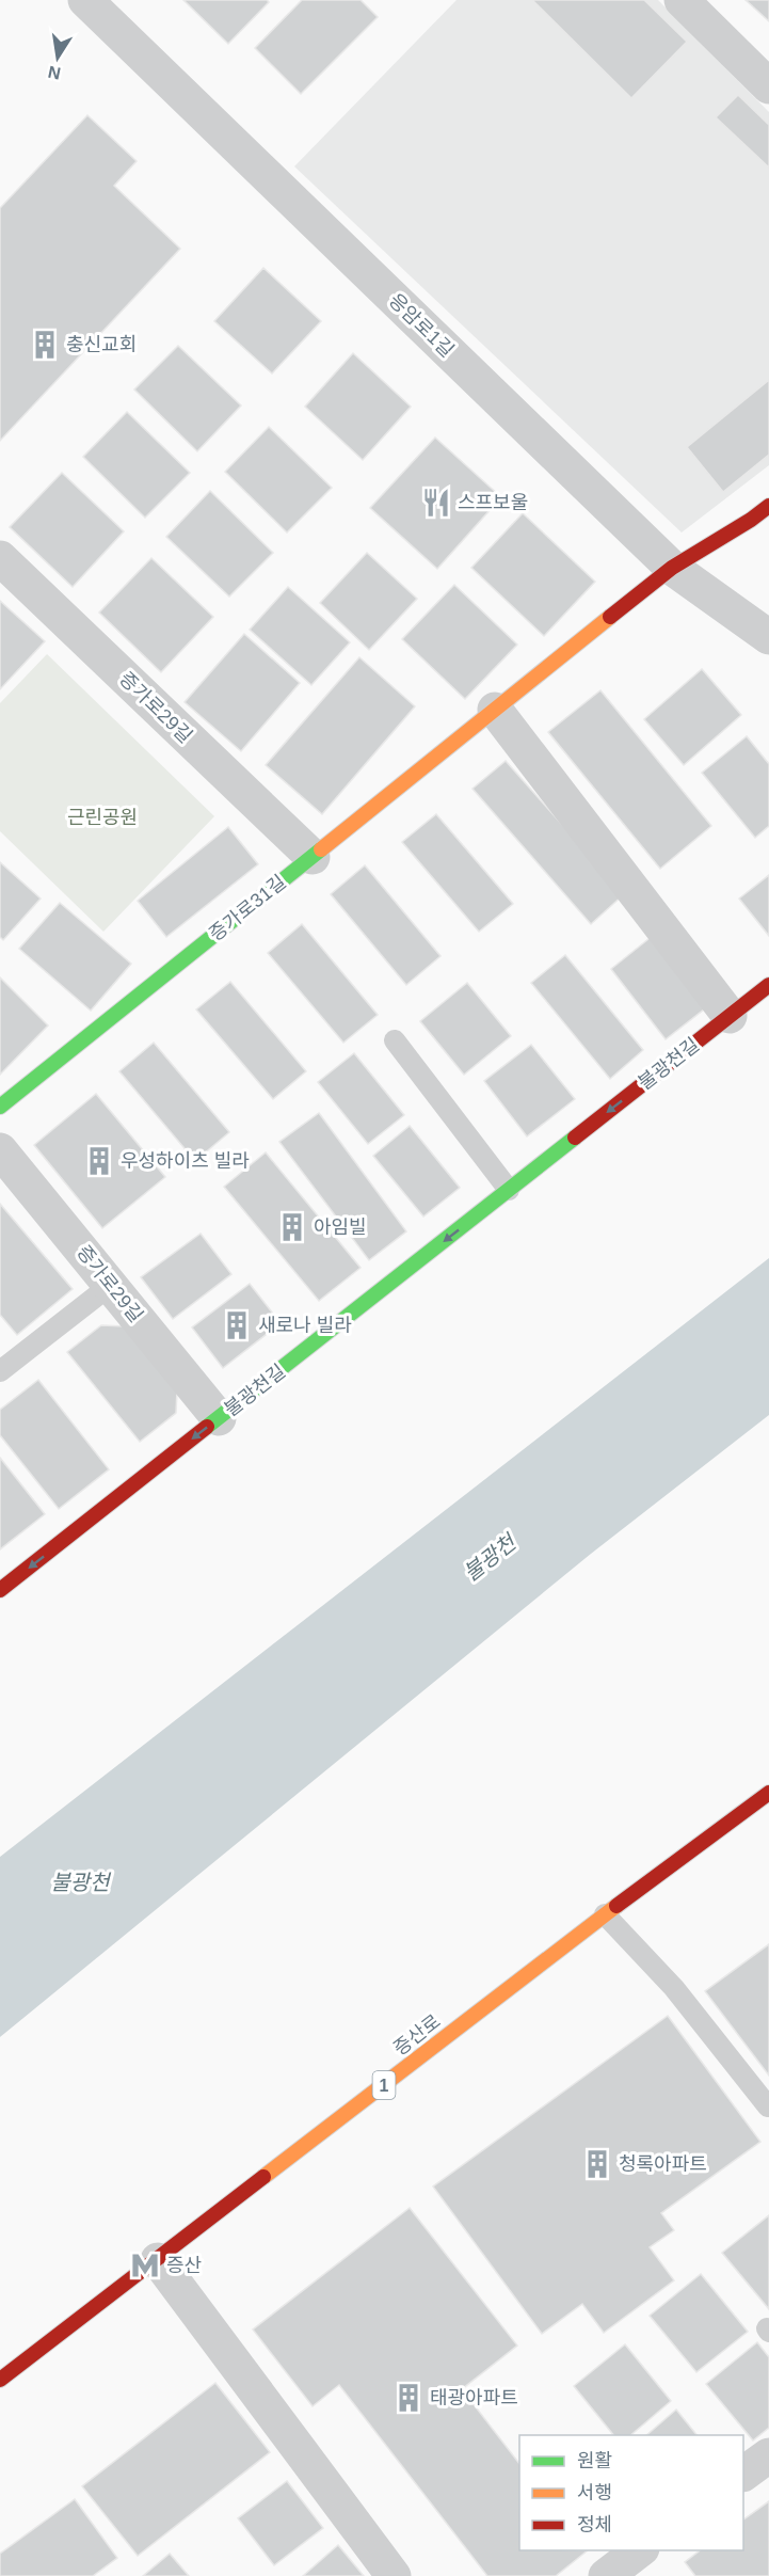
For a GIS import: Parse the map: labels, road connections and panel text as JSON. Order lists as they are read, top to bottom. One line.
{"streets":{"street":["응암로1길","증가로29길","증가로31길","불광천길","증산로","1"]},"crossings":[["응암로1길","증가로31길"],["증가로29길","증가로31길"],["증가로29길","불광천길"]],"one_way":["불광천길"],"water":["불광천"],"parks":["근린공원"],"places":{"building":["충신교회","우성하이츠 빌라","아임빌","새로나 빌라","청록아파트","태광아파트"],"restaurant":["스프보울"],"metro station":["증산"]},"legend":["원활","서행","정체"],"north":"bottom"}
